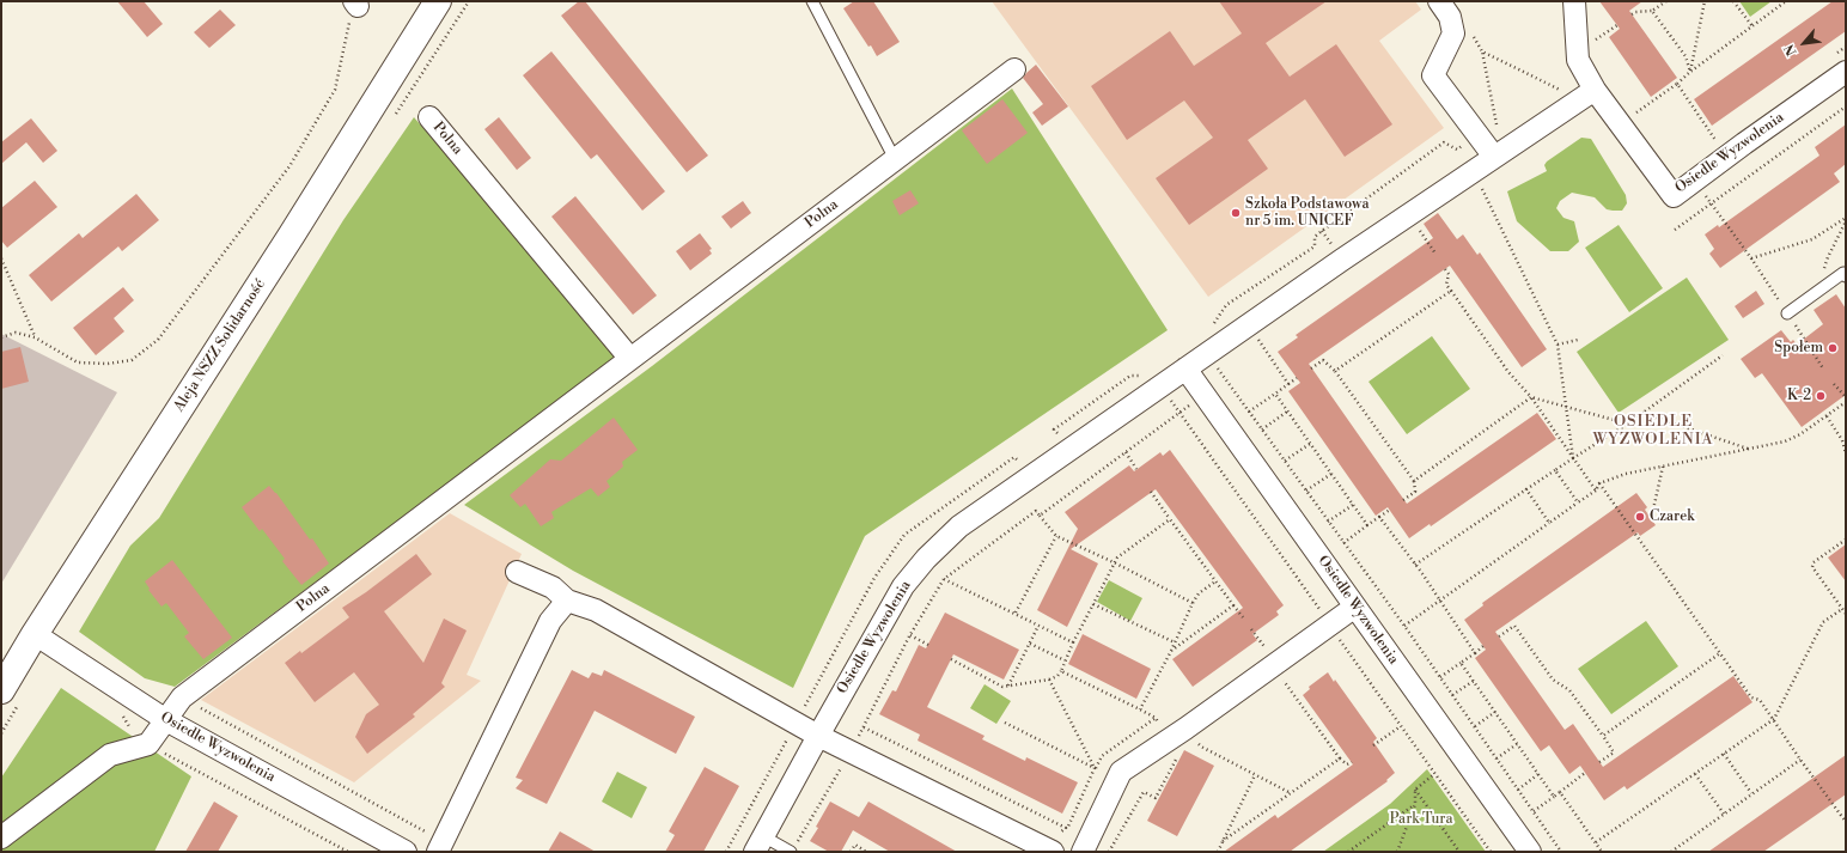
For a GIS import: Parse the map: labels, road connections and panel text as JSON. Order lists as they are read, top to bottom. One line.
{"streets":{"street":["Polna","Osiedle Wyzwolenia","Aleja NSZZ Solidarność"]},"crossings":[["Polna","Osiedle Wyzwolenia"],["Osiedle Wyzwolenia","Aleja NSZZ Solidarność"]],"districts":["OSIEDLE WYZWOLENIA"],"parks":["Park Tura"],"places":["Szkoła Podstawowa nr 5 im. UNICEF","Społem","K-2","Czarek"],"north":"bottom left"}
